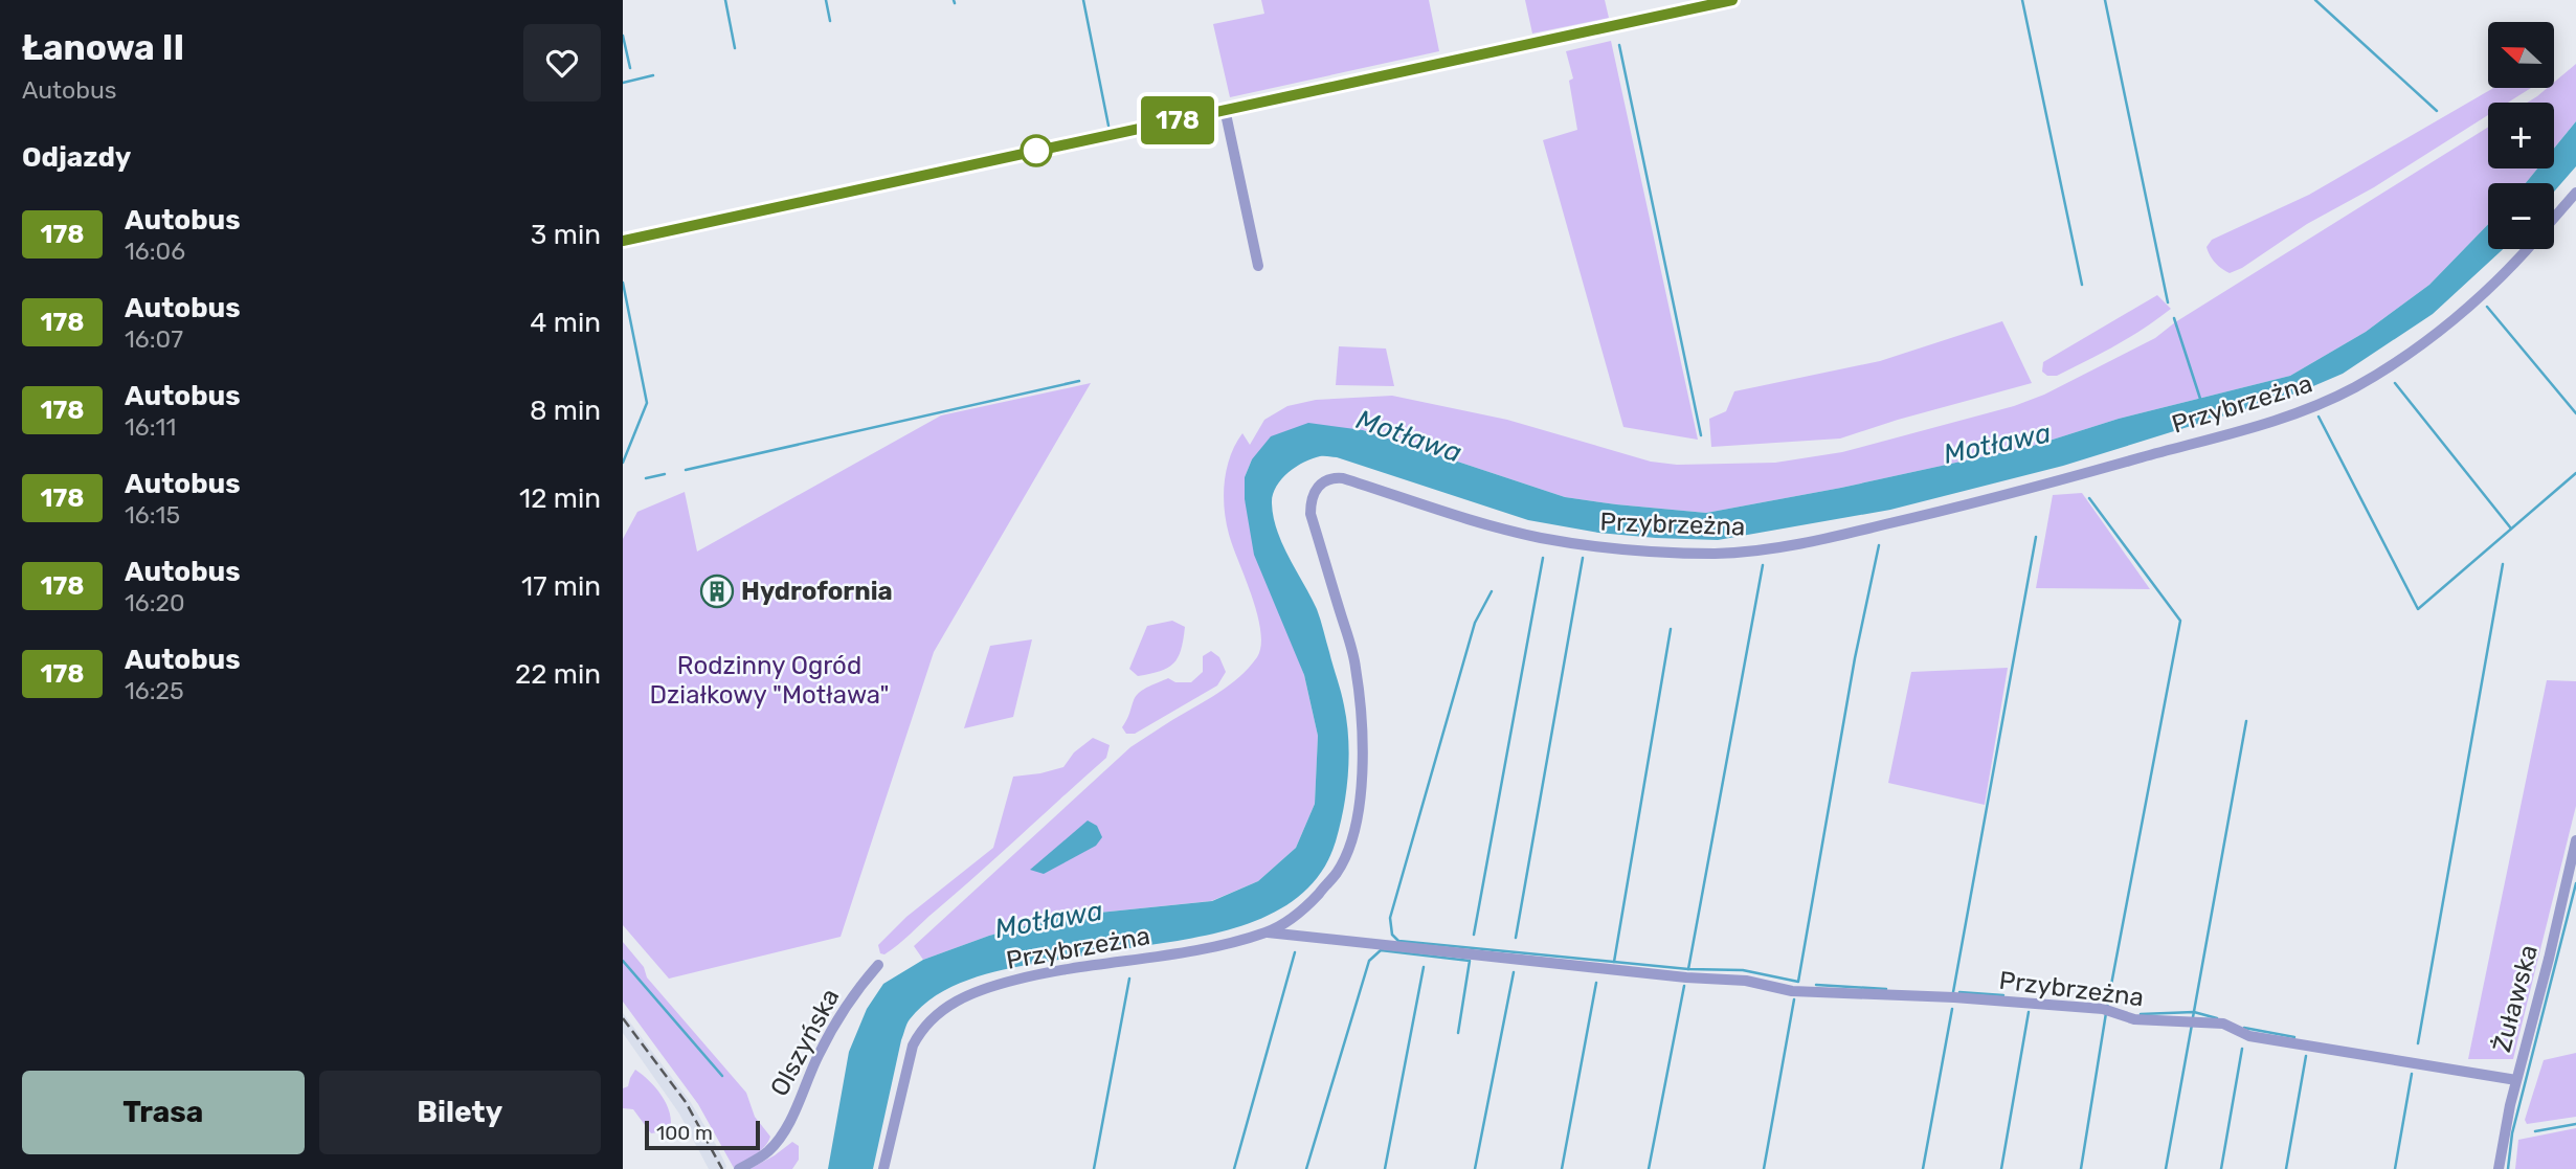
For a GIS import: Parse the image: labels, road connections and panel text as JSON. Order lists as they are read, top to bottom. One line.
{"streets":{"street":["Przybrzeżna","Żuławska","Olszyńska"]},"crossings":[["Przybrzeżna","Żuławska"]],"water":["Motława"],"parks":["Rodzinny Ogród Działkowy \"Motława\""],"places":{"building":["Hydrofornia"]},"lines":["bus line 178"],"scale_bar":"100 m","north":"left","page":{"heading":[["Łanowa II","Autobus"],"Odjazdy"],"on_map":"178","map_buttons":["+","−"],"list":[{"mark":"178","name":"Autobus","note":"16:06","value":"3 min"},{"mark":"178","name":"Autobus","note":"16:07","value":"4 min"},{"mark":"178","name":"Autobus","note":"16:11","value":"8 min"},{"mark":"178","name":"Autobus","note":"16:15","value":"12 min"},{"mark":"178","name":"Autobus","note":"16:20","value":"17 min"},{"mark":"178","name":"Autobus","note":"16:25","value":"22 min"}],"buttons":["Trasa","Bilety"],"scale":"100 m"}}
